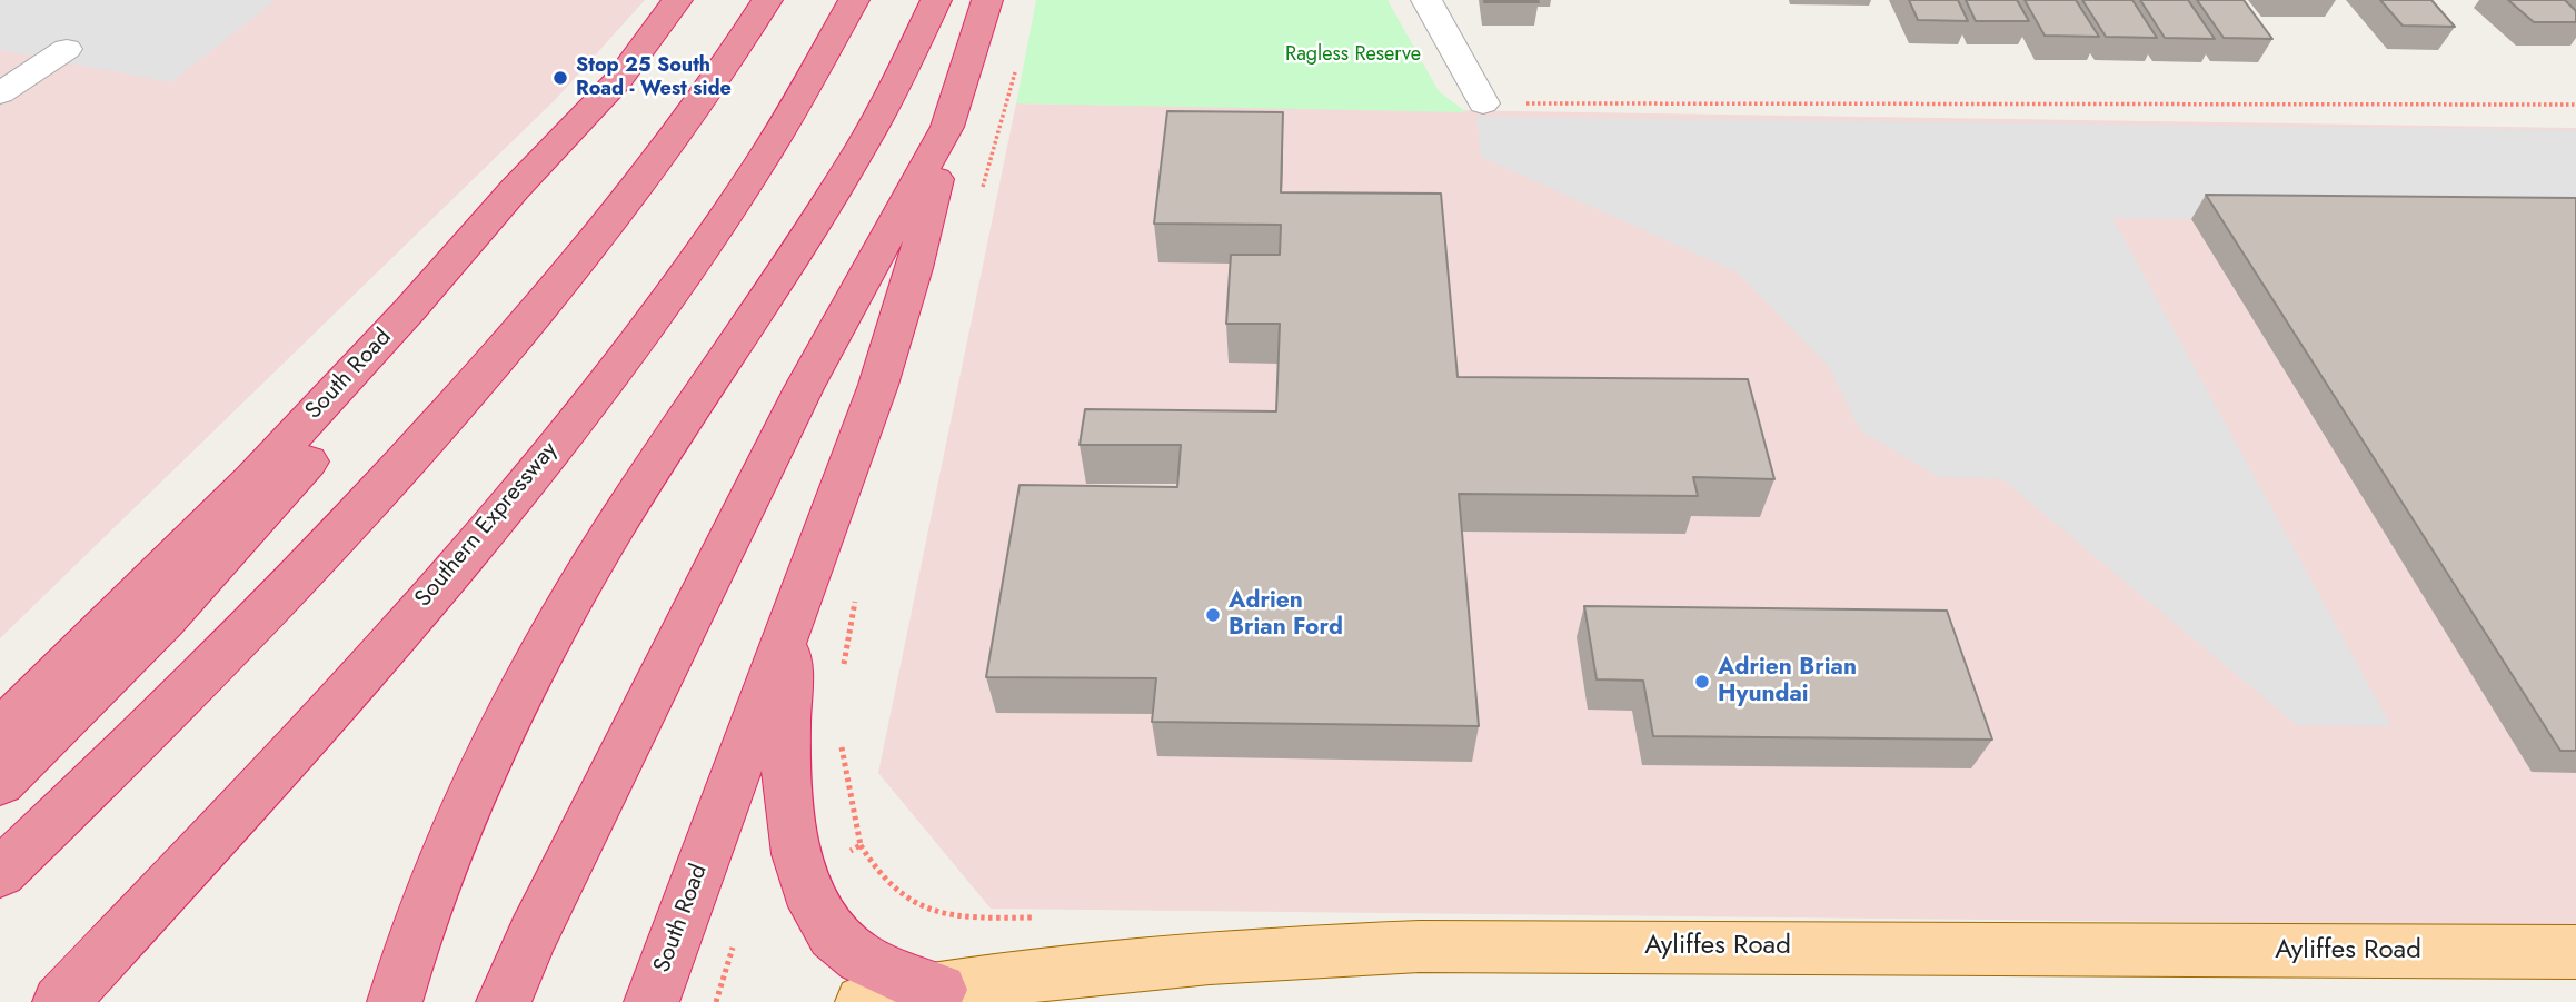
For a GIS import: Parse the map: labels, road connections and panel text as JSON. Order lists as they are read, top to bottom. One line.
{"streets":{"highway":["South Road","Southern Expressway"],"main road":["Ayliffes Road"]},"parks":["Ragless Reserve"],"places":["Stop 25 South Road - West side","Adrien Brian Ford","Adrien Brian Hyundai"]}
